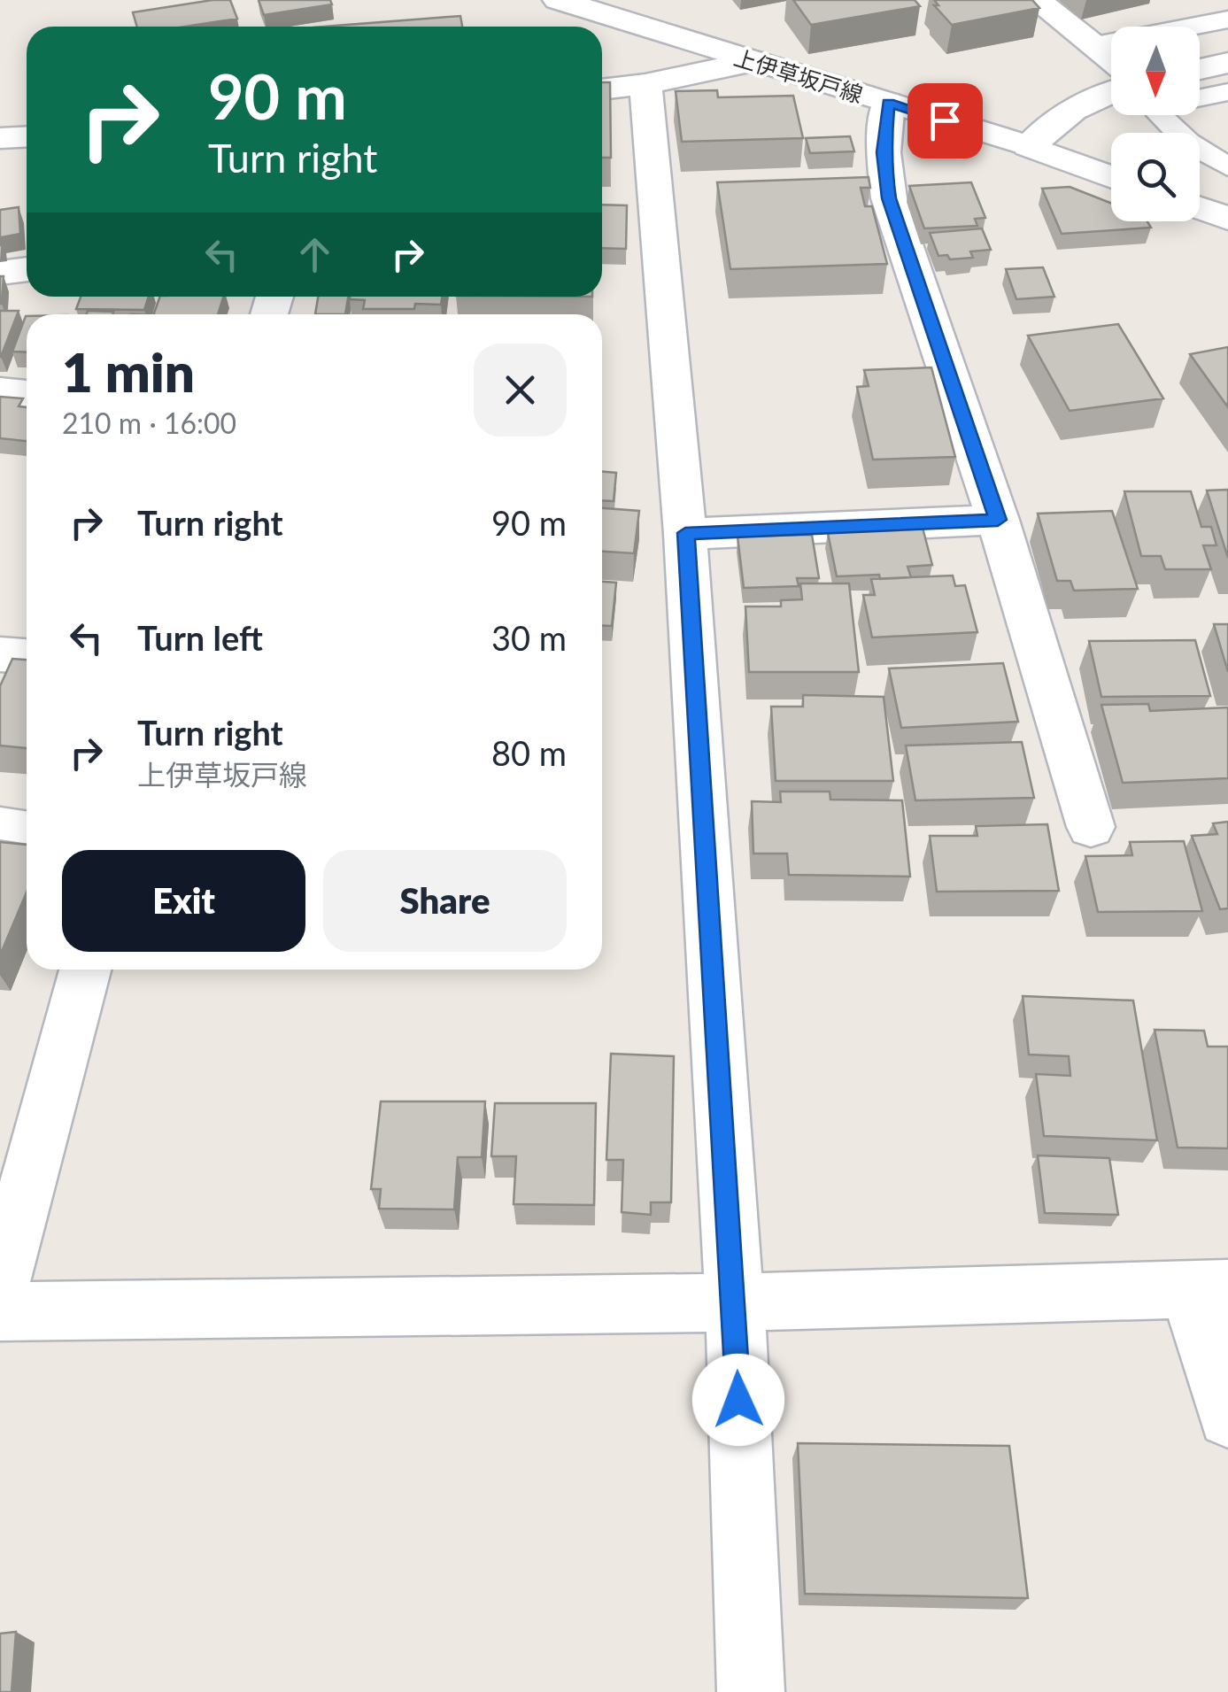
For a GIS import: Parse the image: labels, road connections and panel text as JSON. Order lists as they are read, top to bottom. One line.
{"streets":{"street":["上伊草坂戸線"]},"north":"bottom","page":{"turn":["90 m","Turn right"],"heading":["1 min","210 m · 16:00"],"list":[{"name":"Turn right","value":"90 m"},{"name":"Turn left","value":"30 m"},{"name":"Turn right","note":"上伊草坂戸線","value":"80 m"}],"buttons":["Exit","Share"]}}
